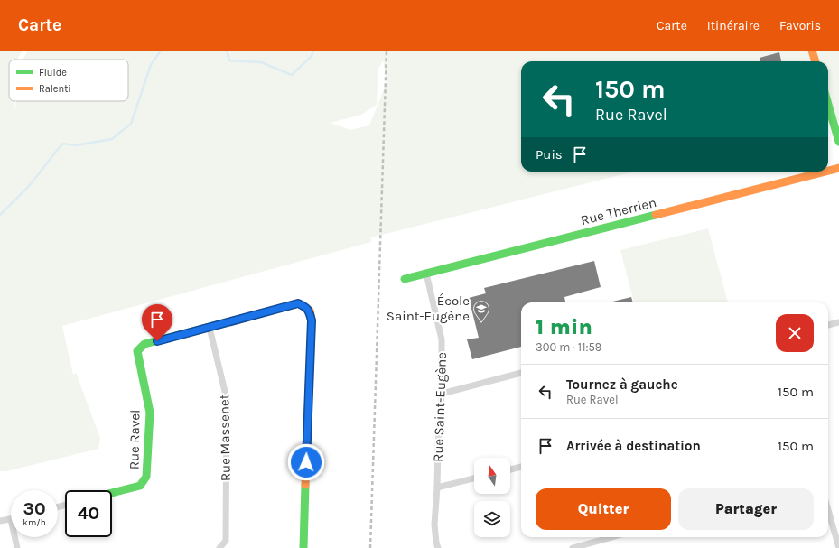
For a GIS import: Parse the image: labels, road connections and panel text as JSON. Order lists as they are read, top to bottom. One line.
{"streets":{"street":["Rue Therrien","Rue Saint-Eugène","Rue Massenet","Rue Ravel"]},"crossings":[["Rue Therrien","Rue Saint-Eugène"],["Rue Massenet","Rue Ravel"]],"places":{"school or university":["École Saint-Eugène"]},"legend":["Fluide","Ralenti"],"north":"top","page":{"header":"Carte","nav":["Carte","Itinéraire","Favoris"],"turn":["150 m","Rue Ravel"],"then":"Puis","heading":["1 min","300 m · 11:59"],"list":[{"name":"Tournez à gauche","note":"Rue Ravel","value":"150 m"},{"name":"Arrivée à destination","value":"150 m"}],"buttons":["Quitter","Partager"],"speed":"30 km/h","limit":"40"}}
